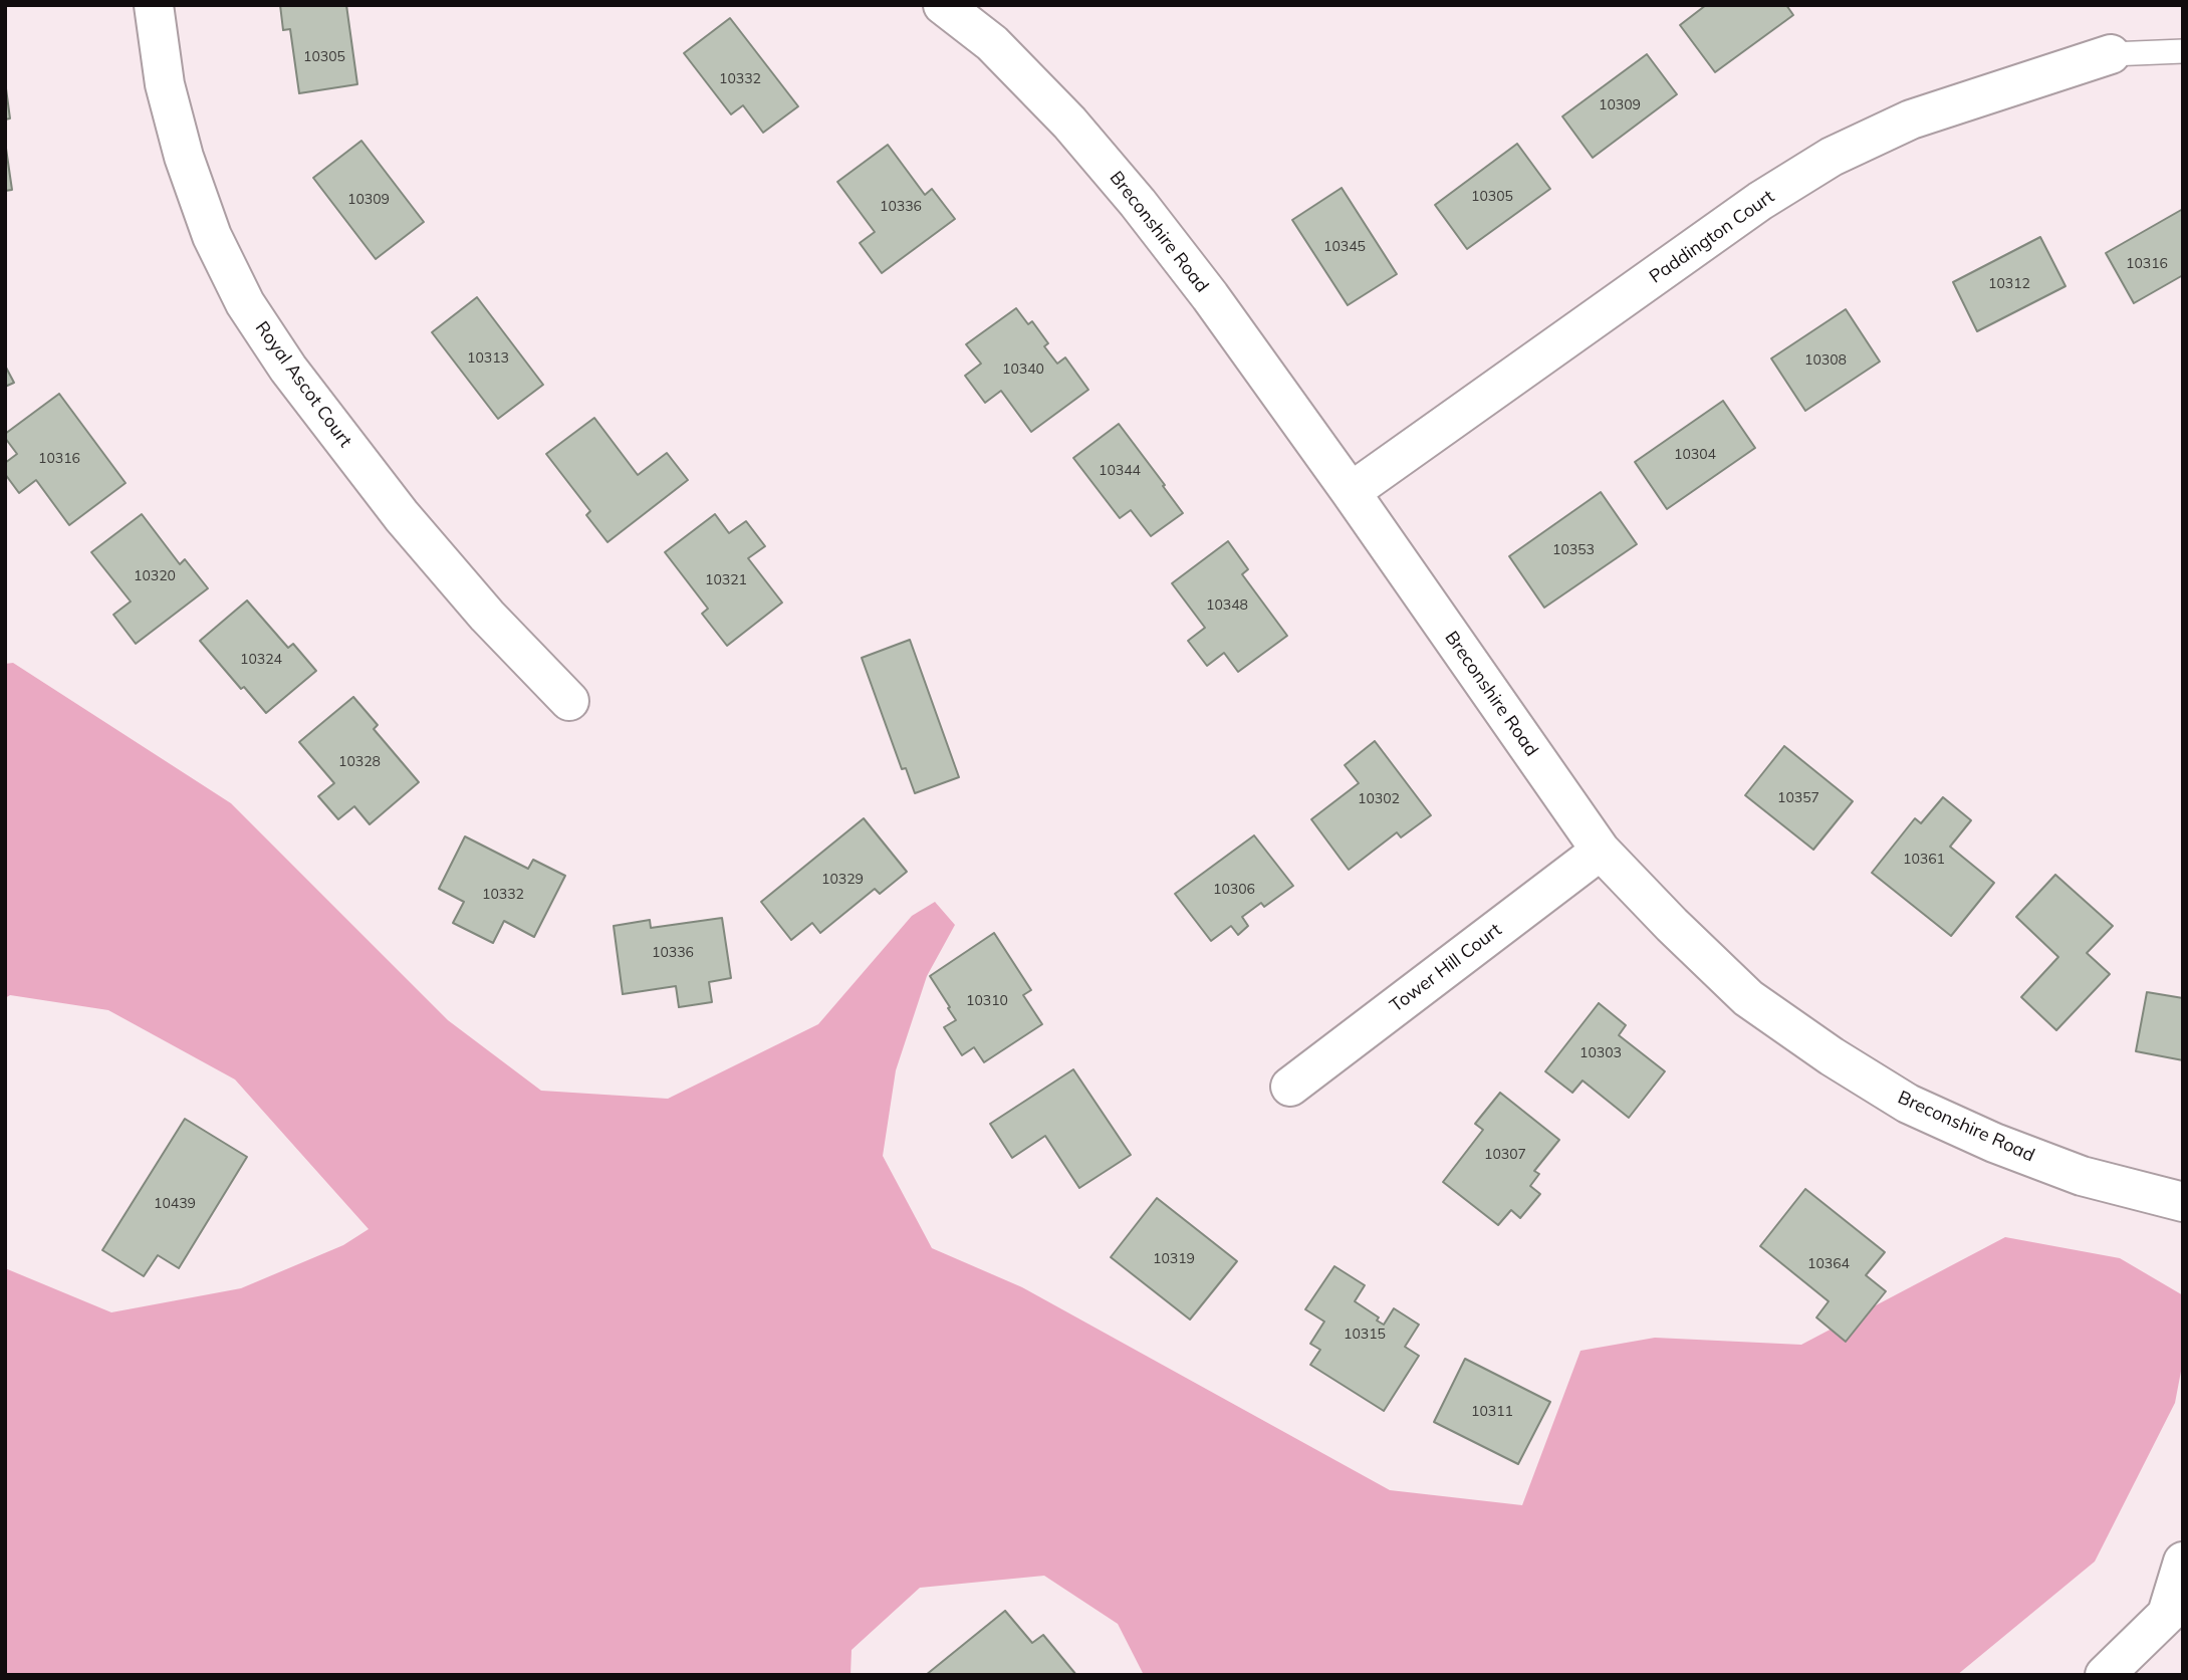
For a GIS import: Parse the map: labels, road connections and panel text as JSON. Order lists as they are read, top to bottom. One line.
{"streets":{"street":["Breconshire Road","Paddington Court","Royal Ascot Court","Tower Hill Court"]},"crossings":[["Breconshire Road","Paddington Court"],["Breconshire Road","Tower Hill Court"]],"house_numbers":["10305","10332","10309","10305","10309","10336","10345","10316","10312","10313","10308","10340","10304","10316","10344","10353","10320","10321","10348","10324","10328","10357","10302","10361","10329","10306","10332","10336","10310","10303","10307","10439","10319","10364","10315","10311"]}
